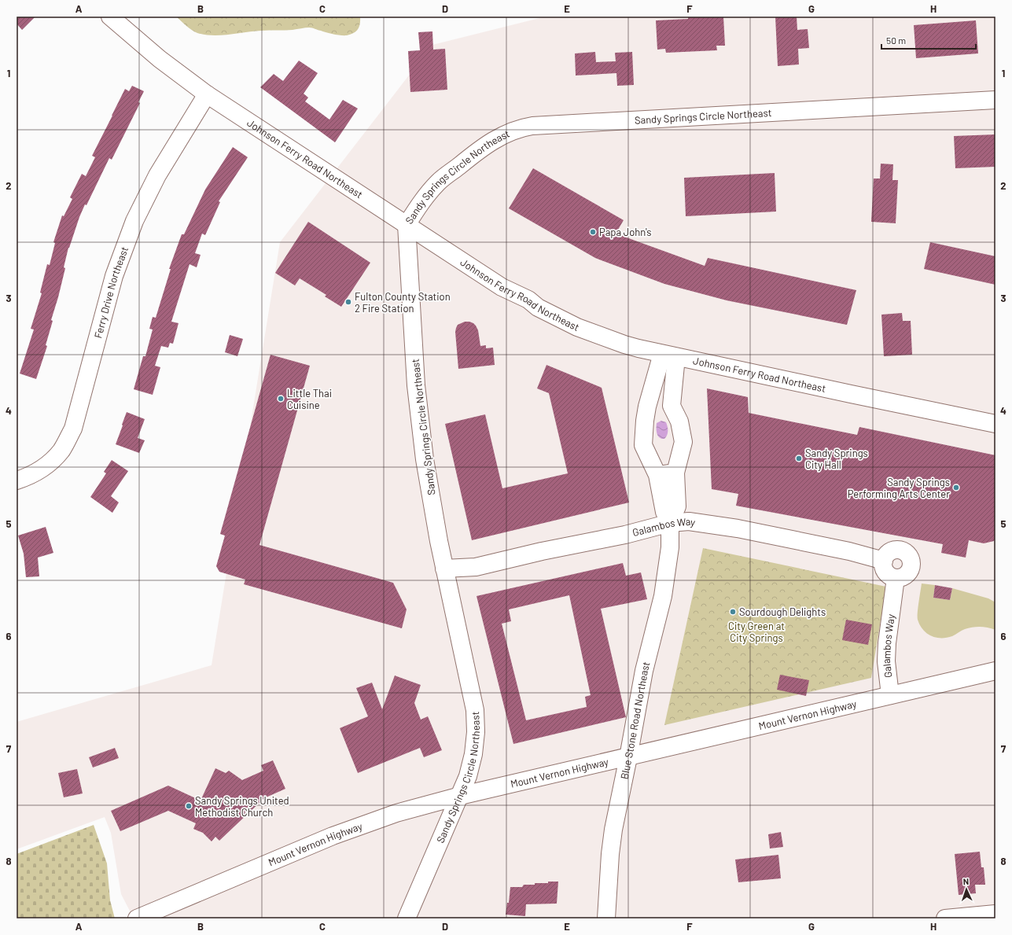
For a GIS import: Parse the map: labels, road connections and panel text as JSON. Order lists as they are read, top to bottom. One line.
{"streets":{"street":["Sandy Springs Circle Northeast","Johnson Ferry Road Northeast","Ferry Drive Northeast","Galambos Way","Mount Vernon Highway","Blue Stone Road Northeast"]},"crossings":[["Sandy Springs Circle Northeast","Johnson Ferry Road Northeast"],["Sandy Springs Circle Northeast","Galambos Way"],["Sandy Springs Circle Northeast","Mount Vernon Highway"],["Johnson Ferry Road Northeast","Ferry Drive Northeast"],["Johnson Ferry Road Northeast","Blue Stone Road Northeast"],["Galambos Way","Mount Vernon Highway"],["Galambos Way","Blue Stone Road Northeast"],["Mount Vernon Highway","Blue Stone Road Northeast"]],"parks":["City Green at City Springs"],"places":["Papa John's","Fulton County Station 2 Fire Station","Little Thai Cuisine","Sandy Springs City Hall","Sandy Springs Performing Arts Center","Sourdough Delights","Sandy Springs United Methodist Church"],"scale_bar":"50 m","north":"top","grid":{"columns":["A","B","C","D","E","F","G","H"],"rows":["1","2","3","4","5","6","7","8"]}}
